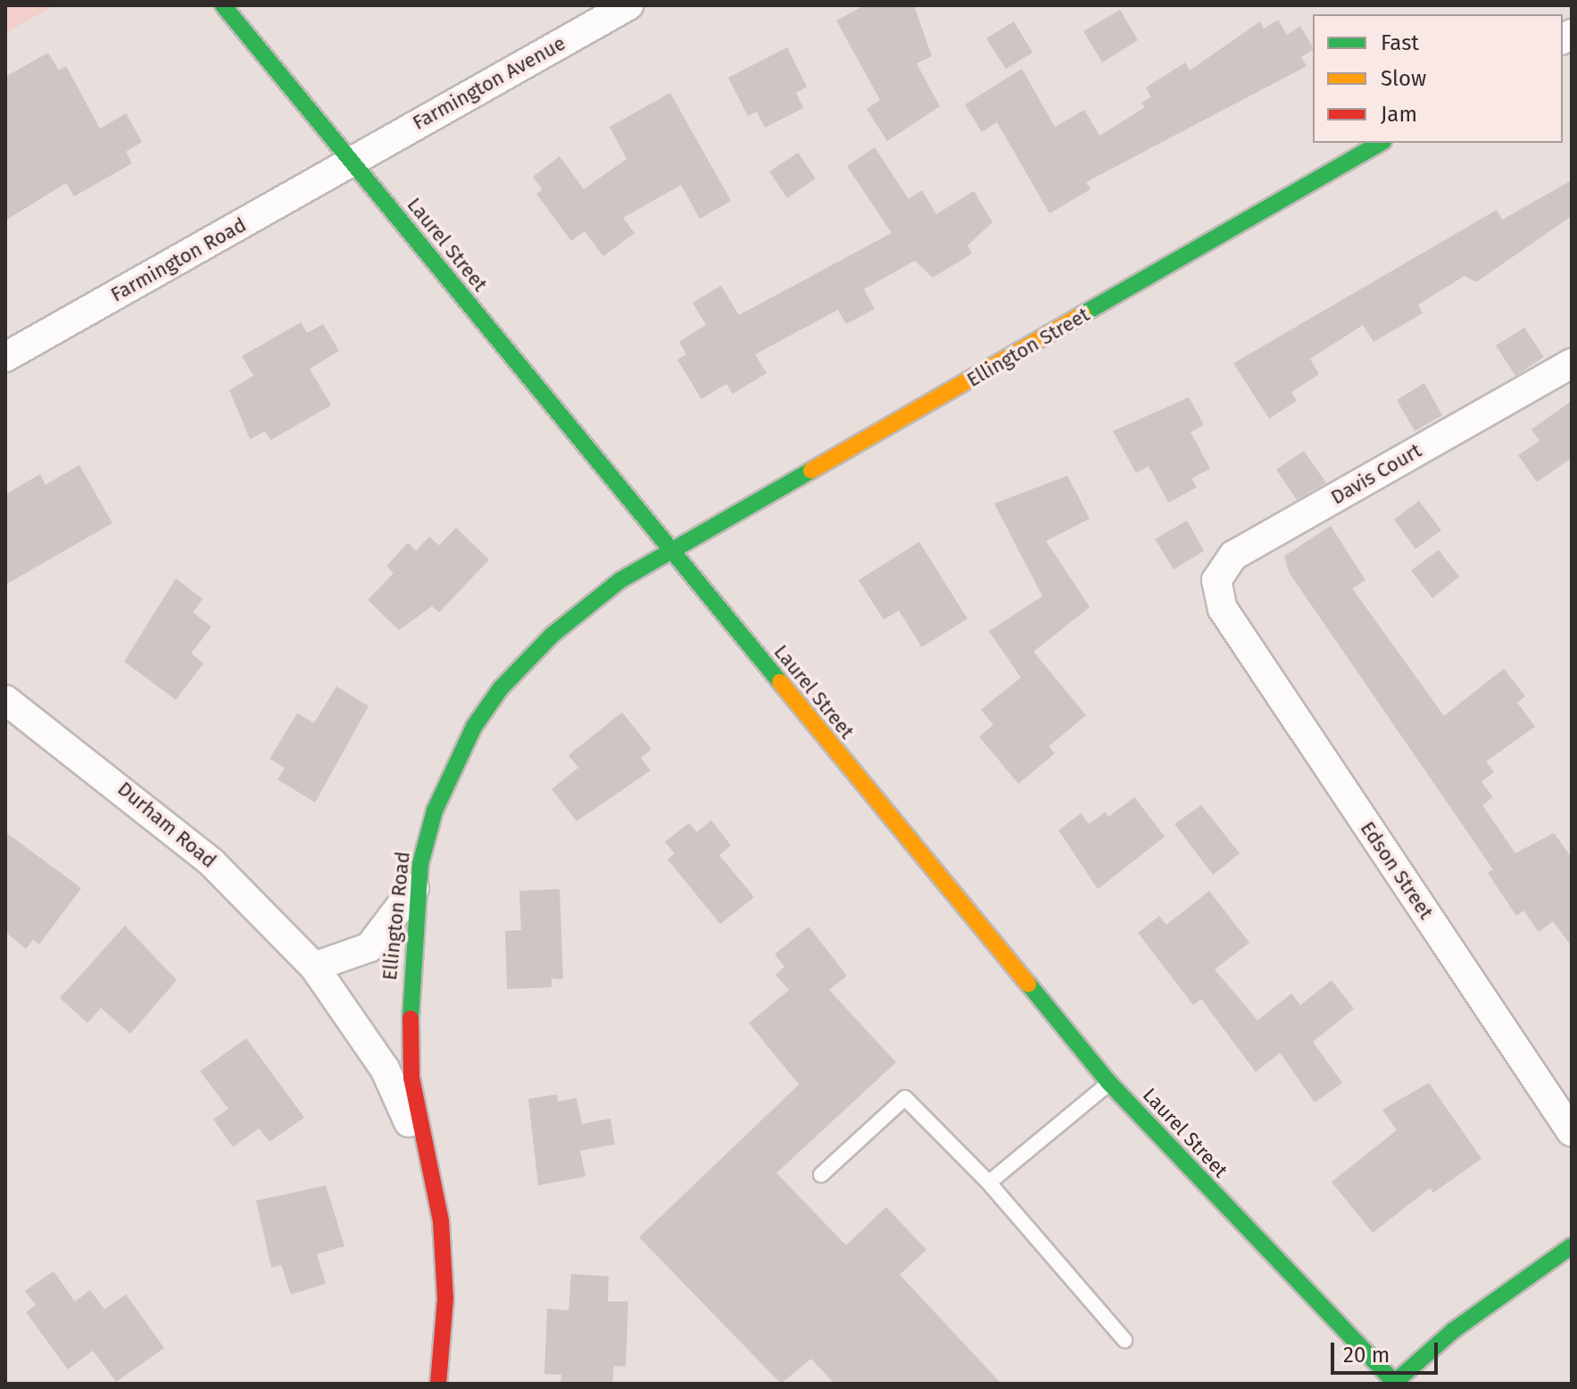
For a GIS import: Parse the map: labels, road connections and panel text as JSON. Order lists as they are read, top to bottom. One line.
{"streets":{"street":["Farmington Avenue","Laurel Street","Farmington Road","Ellington Street","Davis Court","Durham Road","Edson Street","Ellington Road"]},"crossings":[["Farmington Avenue","Laurel Street"],["Farmington Avenue","Farmington Road"],["Laurel Street","Farmington Road"],["Laurel Street","Ellington Street"],["Laurel Street","Ellington Road"],["Ellington Street","Ellington Road"],["Davis Court","Edson Street"],["Durham Road","Ellington Road"]],"legend":["Fast","Slow","Jam"],"scale_bar":"20 m"}
